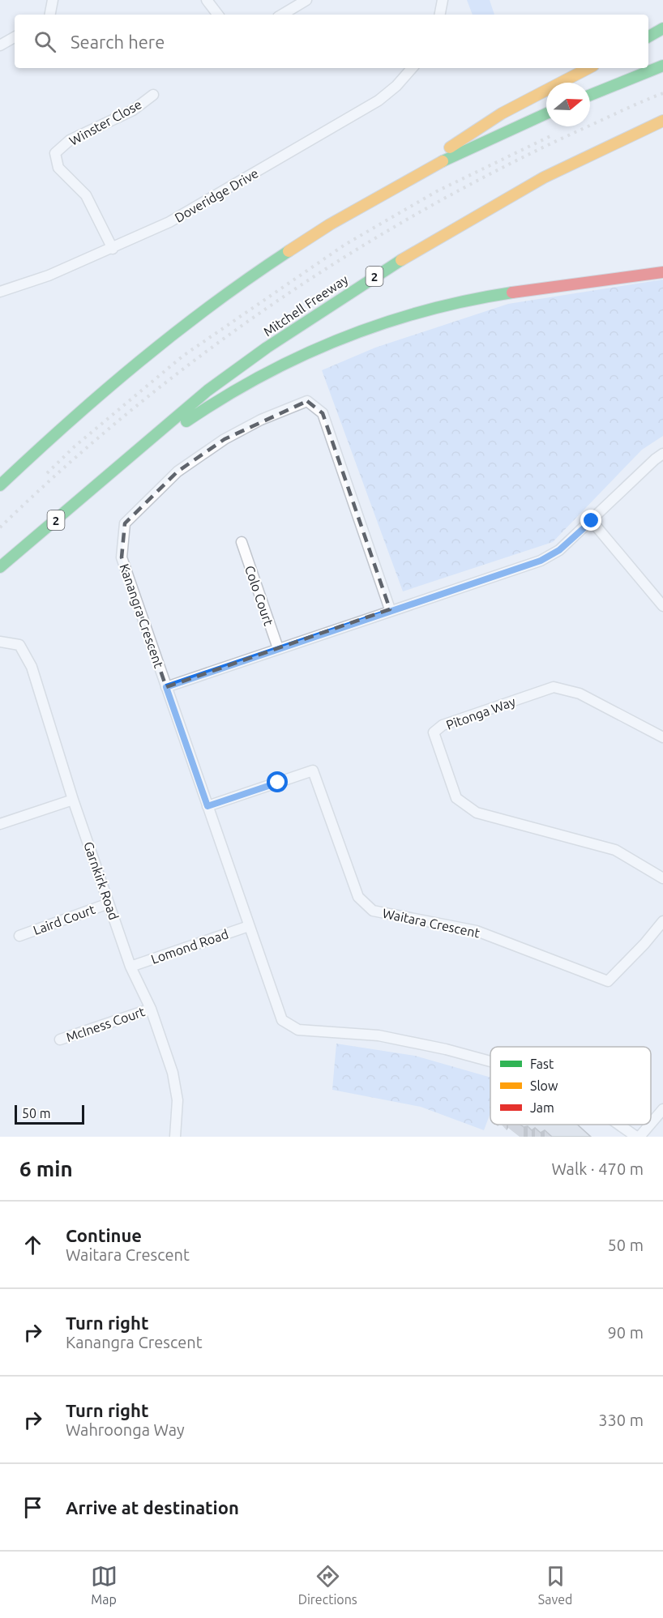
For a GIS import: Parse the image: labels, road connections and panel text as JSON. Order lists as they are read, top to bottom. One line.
{"streets":{"highway":["2","Mitchell Freeway"],"street":["Winster Close","Doveridge Drive","Colo Court","Kanangra Crescent","Pitonga Way","Garnkirk Road","Laird Court","Waitara Crescent","Lomond Road","McIness Court"]},"crossings":[["Winster Close","Doveridge Drive"],["Kanangra Crescent","Waitara Crescent"],["Kanangra Crescent","Lomond Road"],["Garnkirk Road","Laird Court"],["Garnkirk Road","Lomond Road"],["Garnkirk Road","McIness Court"]],"legend":["Fast","Slow","Jam"],"scale_bar":"50 m","north":"right","page":{"search":"Search here","scale":"50 m","heading":["6 min","Walk · 470 m"],"list":[["Continue","Waitara Crescent","50 m"],["Turn right","Kanangra Crescent","90 m"],["Turn right","Wahroonga Way","330 m"],"Arrive at destination"],"nav":["Map","Directions","Saved"]}}
